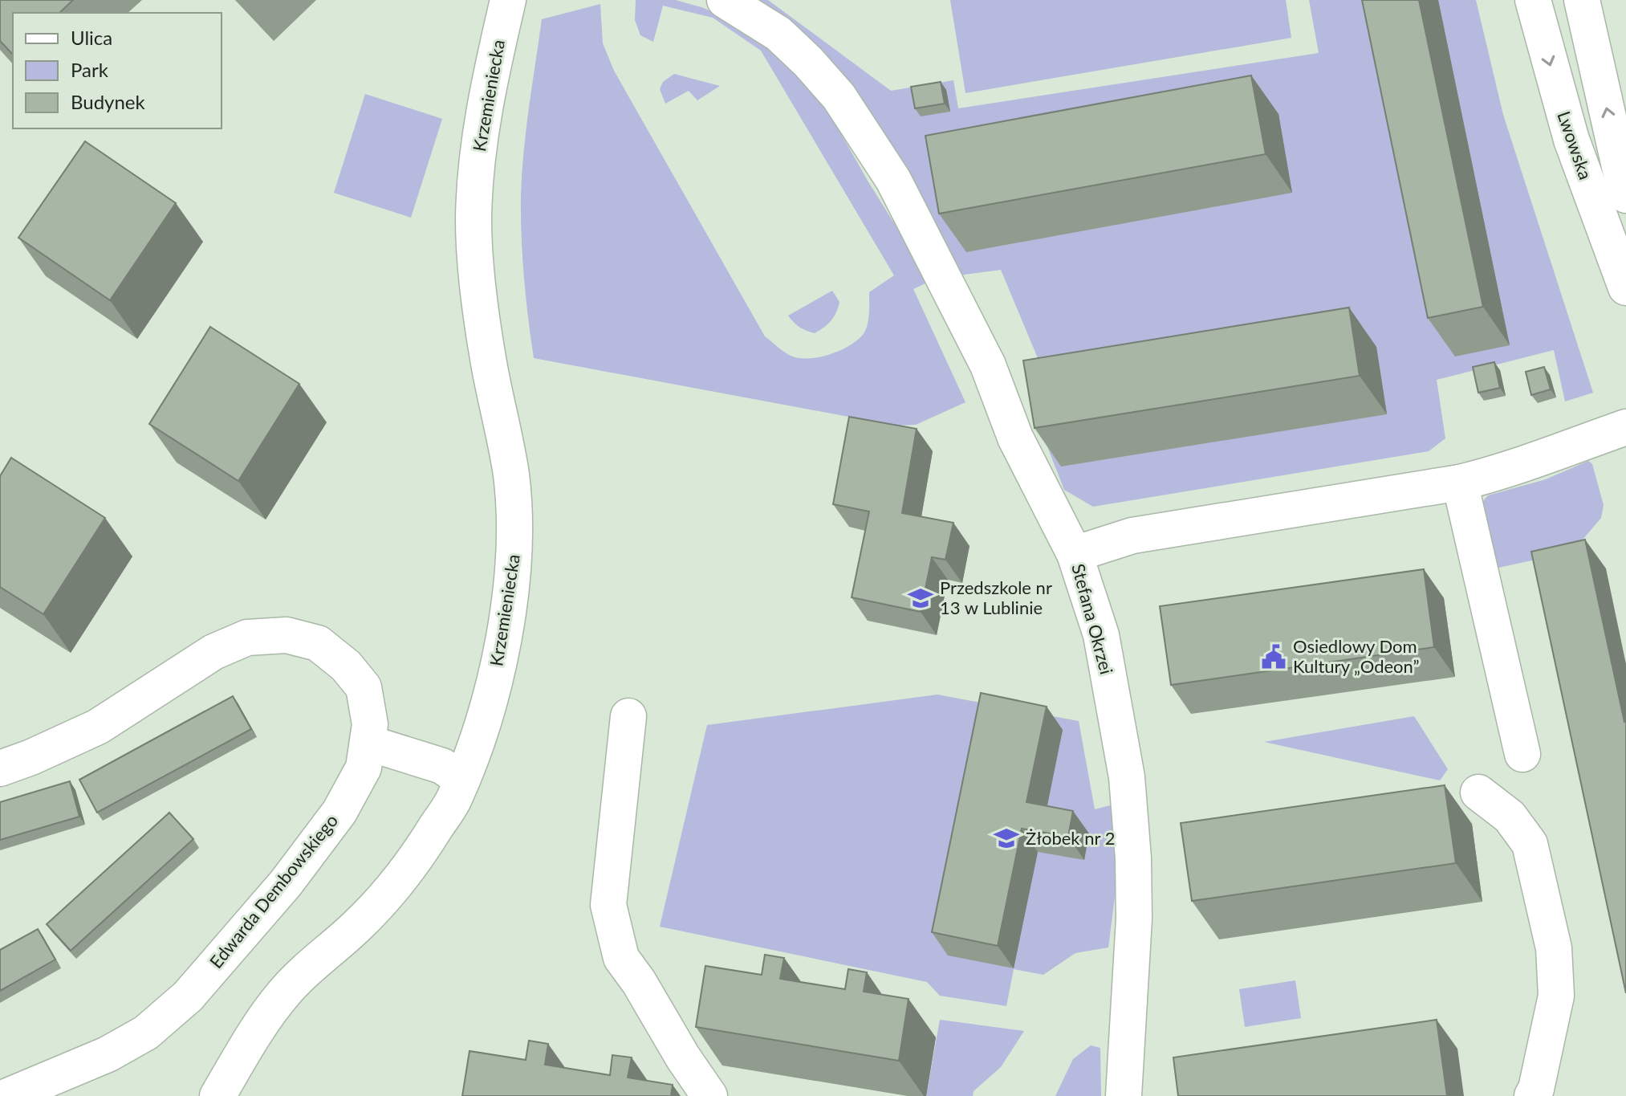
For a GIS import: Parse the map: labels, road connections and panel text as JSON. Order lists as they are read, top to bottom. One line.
{"streets":{"street":["Krzemieniecka","Lwowska","Stefana Okrzei","Edwarda Dembowskiego"]},"places":{"school or university":["Przedszkole nr 13 w Lublinie","Żłobek nr 2"],"public building":["Osiedlowy Dom Kultury „Odeon”"]},"legend":["Ulica","Park","Budynek"]}
